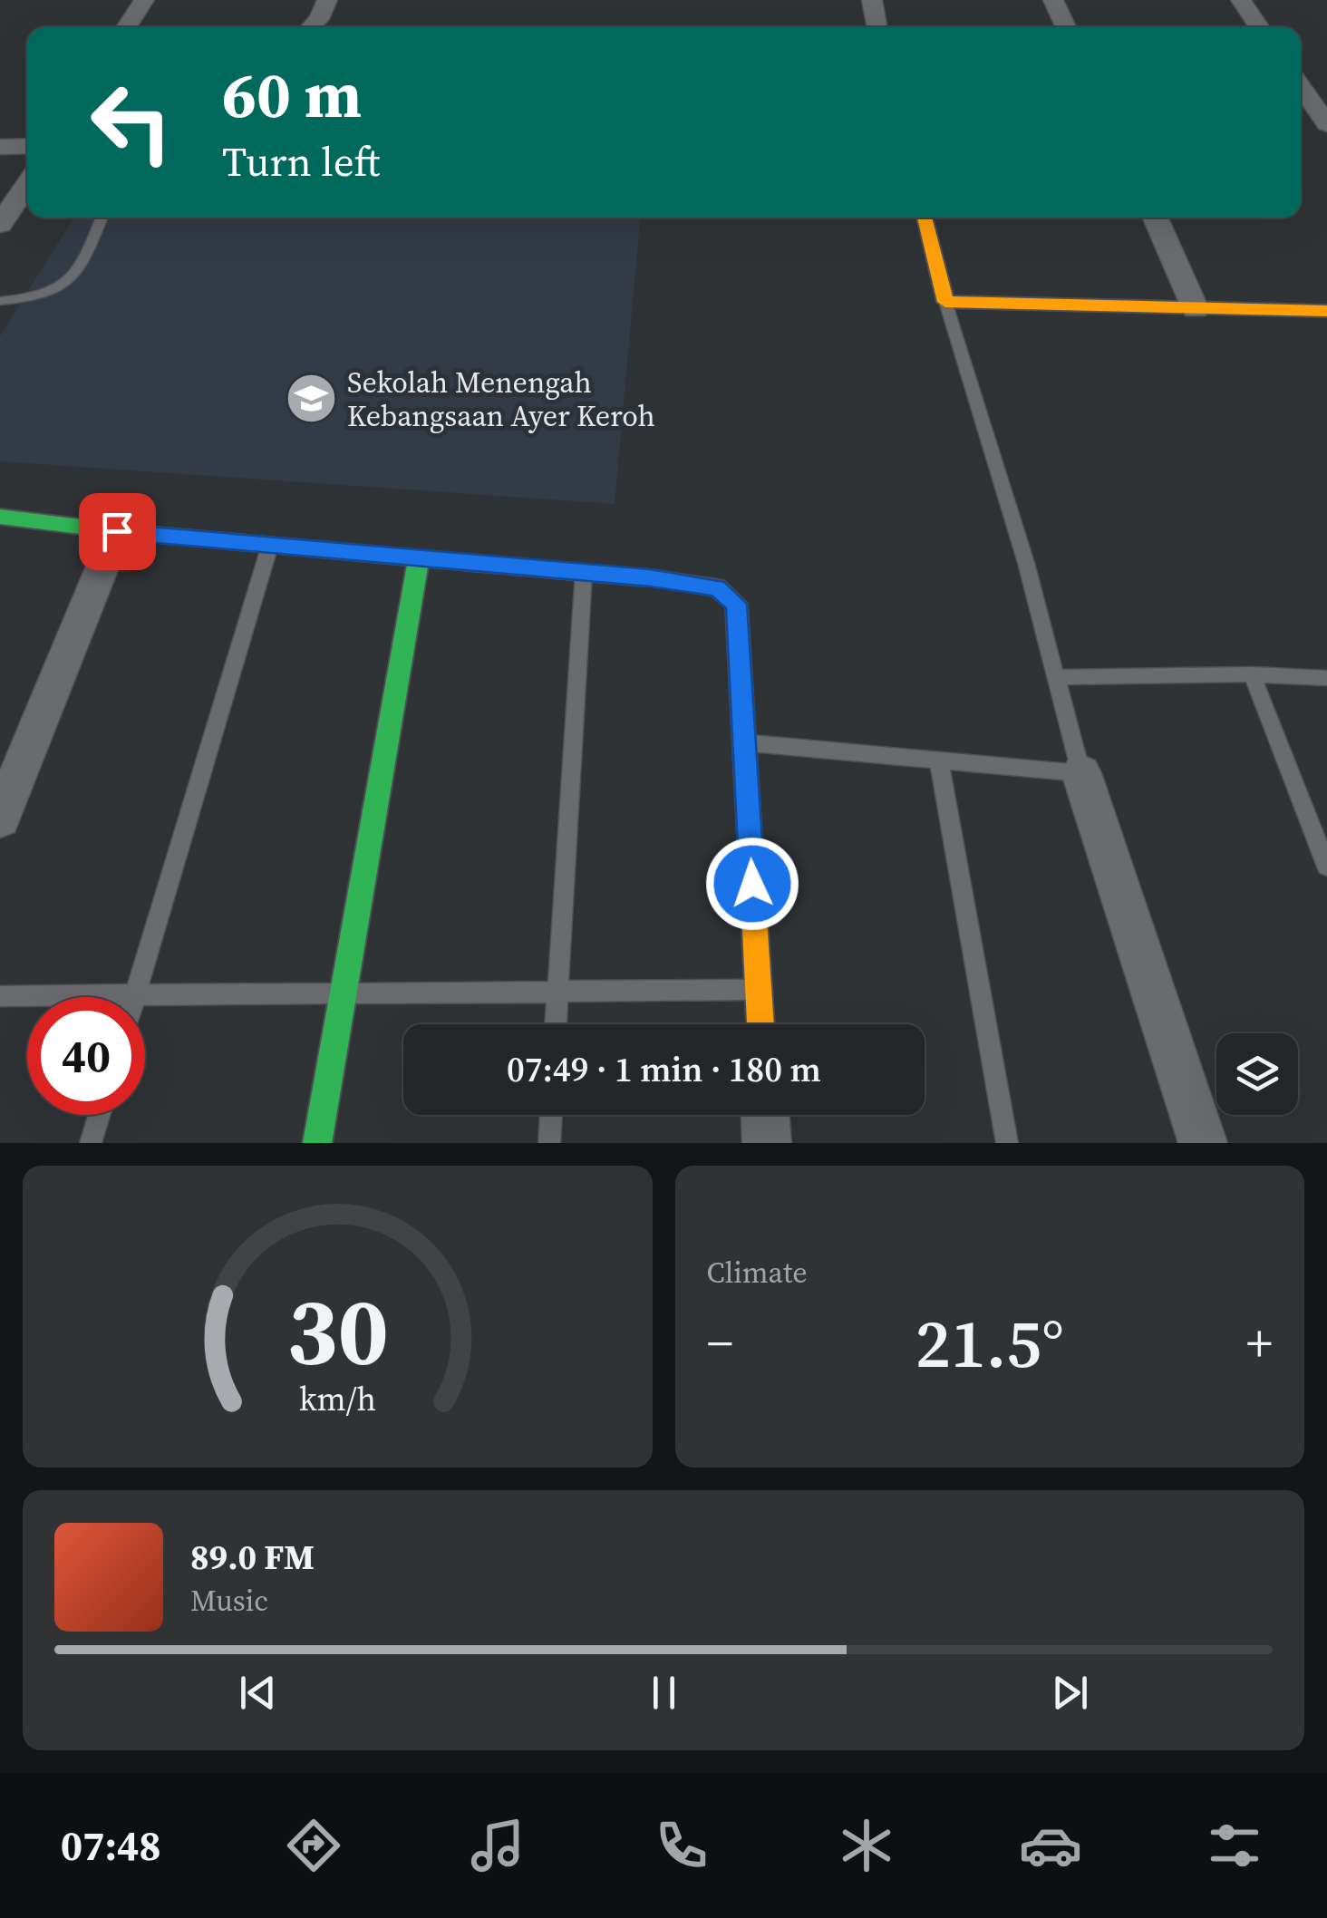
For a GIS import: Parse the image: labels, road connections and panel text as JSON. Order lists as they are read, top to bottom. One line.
{"places":{"school or university":["Sekolah Menengah Kebangsaan Ayer Keroh"]},"page":{"turn":["60 m","Turn left"],"limit":"40","trip":"07:49 · 1 min · 180 m","tile":"Climate","heat":["−","21.5°","+"],"song":["89.0 FM","Music"],"tabs":"07:48","gauge":["30","km/h"]}}
